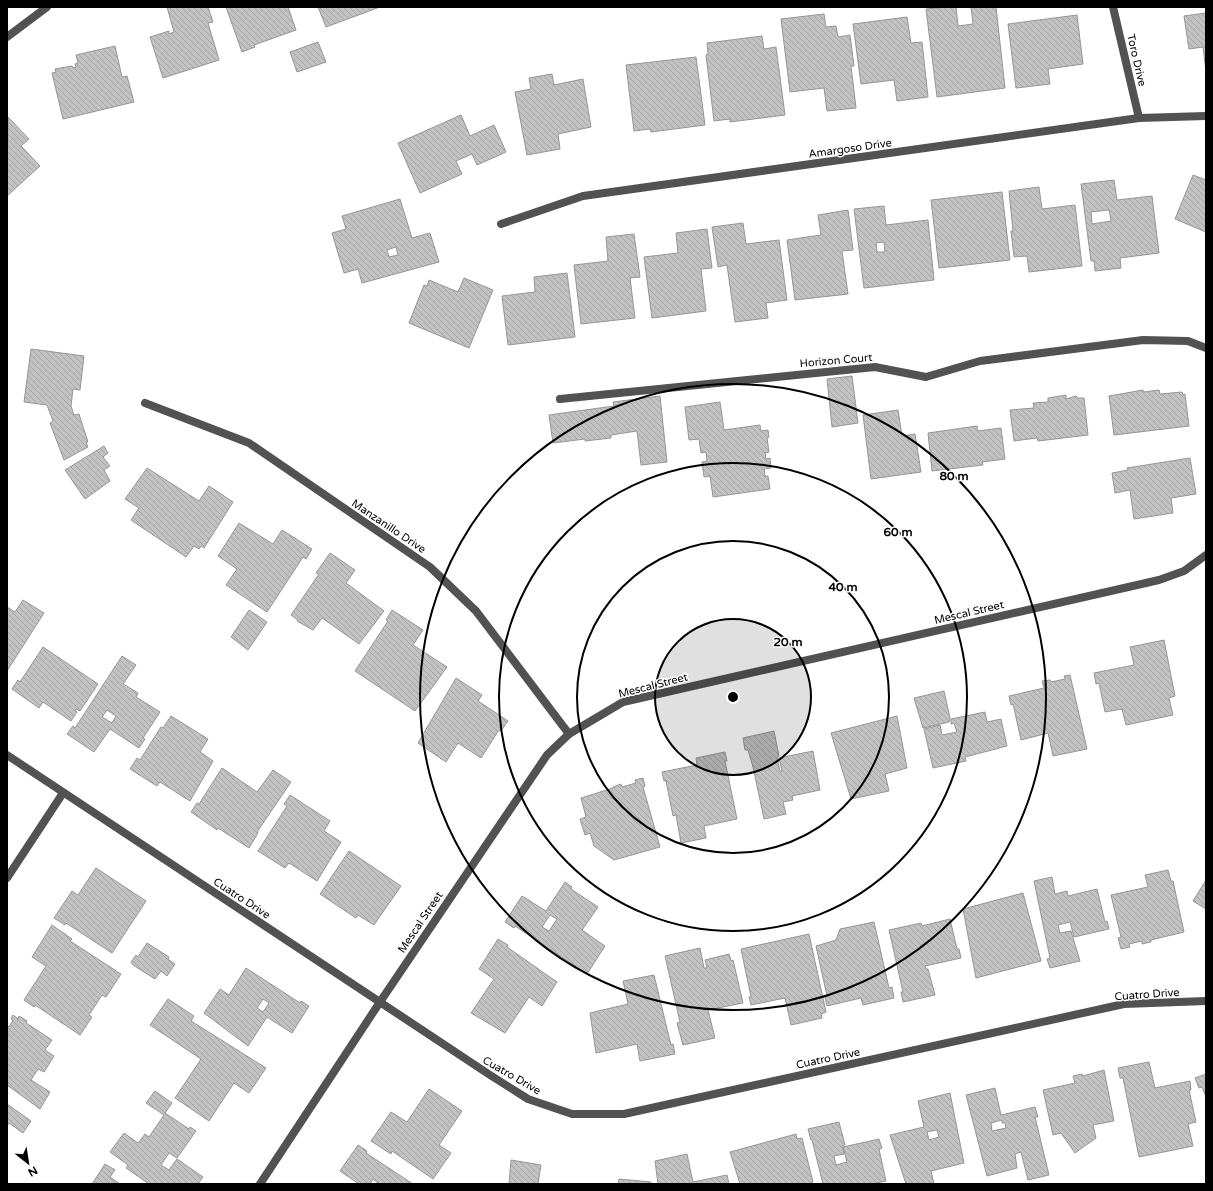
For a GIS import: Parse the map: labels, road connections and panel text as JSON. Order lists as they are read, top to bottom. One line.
{"streets":{"street":["Toro Drive","Amargoso Drive","Horizon Court","Manzanillo Drive","Mescal Street","Cuatro Drive"]},"crossings":[["Toro Drive","Amargoso Drive"],["Manzanillo Drive","Mescal Street"],["Mescal Street","Cuatro Drive"]],"north":"bottom right","rings":["80 m","60 m","40 m","20 m"]}
